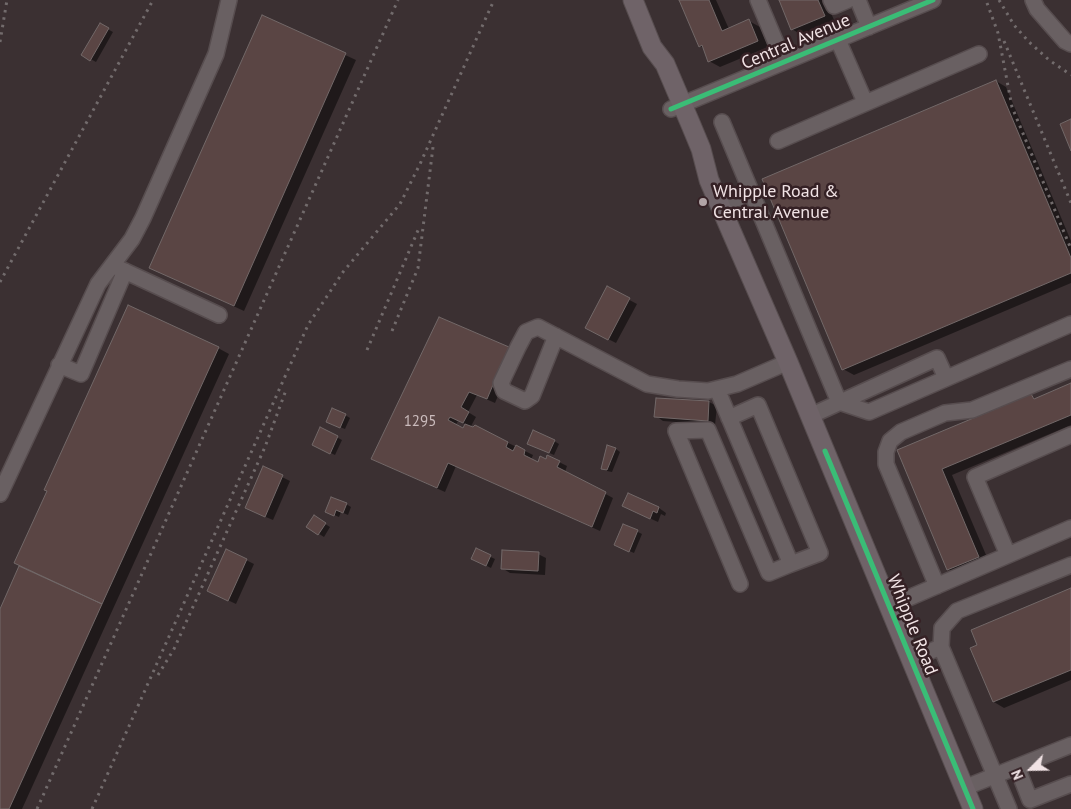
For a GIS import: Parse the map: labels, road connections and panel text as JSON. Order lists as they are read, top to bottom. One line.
{"streets":{"main road":["Whipple Road"],"street":["Central Avenue"]},"crossings":[["Central Avenue","Whipple Road"]],"places":["Whipple Road & Central Avenue"],"house_numbers":["1295"],"north":"bottom left"}
